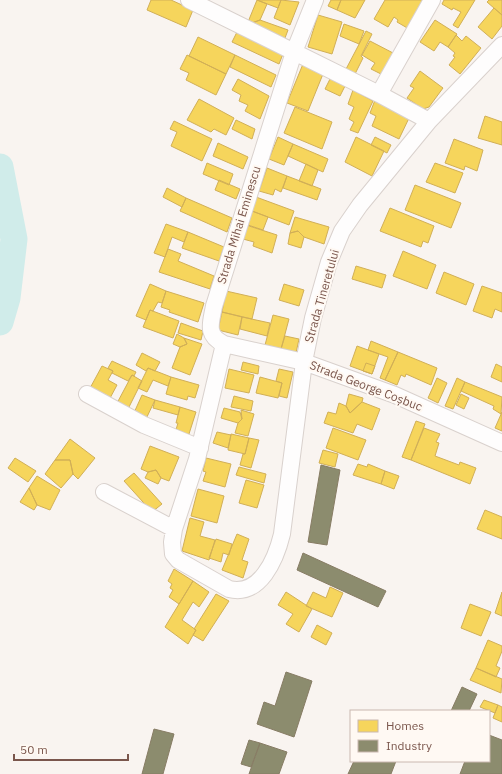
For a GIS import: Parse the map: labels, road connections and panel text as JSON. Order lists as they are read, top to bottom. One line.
{"streets":{"street":["Strada Mihai Eminescu","Strada Tineretului","Strada George Coșbuc"]},"crossings":[["Strada Mihai Eminescu","Strada George Coșbuc"],["Strada Tineretului","Strada George Coșbuc"]],"legend":["Homes","Industry"],"scale_bar":"50 m"}
